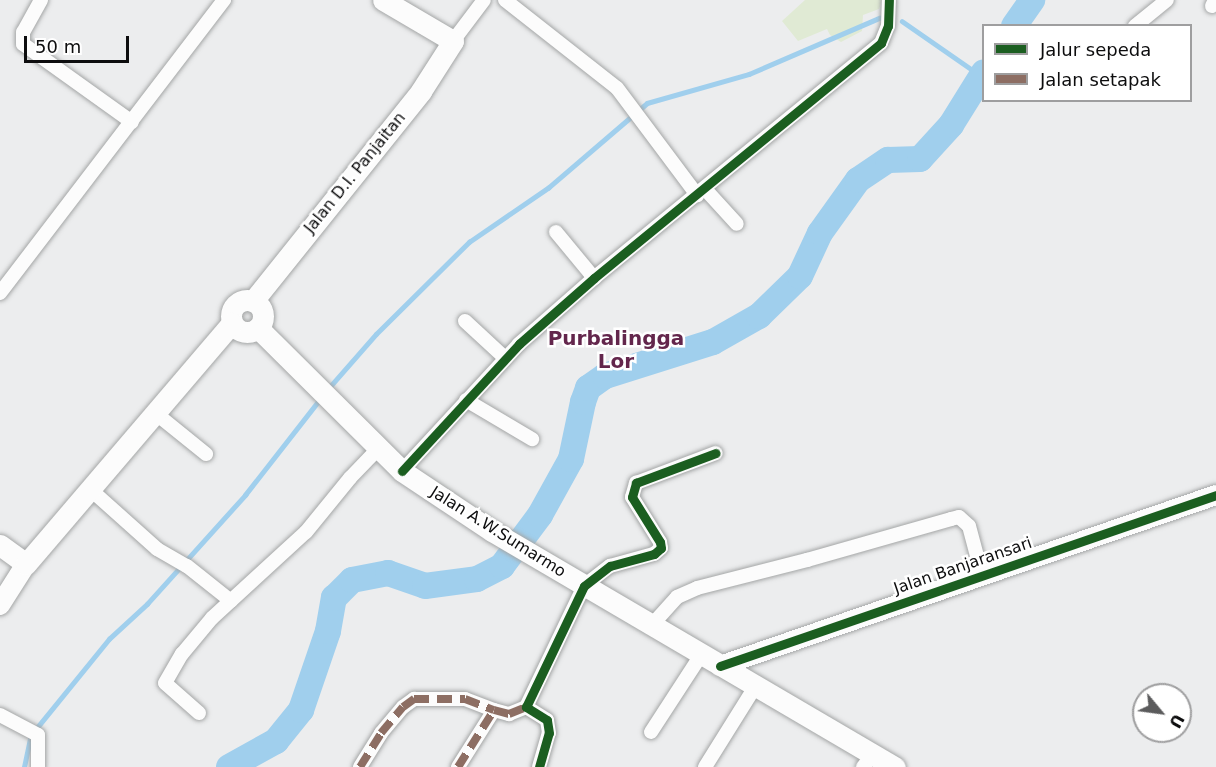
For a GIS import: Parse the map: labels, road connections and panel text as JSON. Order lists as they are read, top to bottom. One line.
{"streets":{"main road":["Jalan D.I. Panjaitan","Jalan A.W.Sumarmo"],"street":["Jalan Banjaransari"]},"crossings":[["Jalan D.I. Panjaitan","Jalan A.W.Sumarmo"],["Jalan A.W.Sumarmo","Jalan Banjaransari"]],"districts":["Purbalingga Lor"],"legend":["Jalur sepeda","Jalan setapak"],"scale_bar":"50 m","north":"bottom right"}
